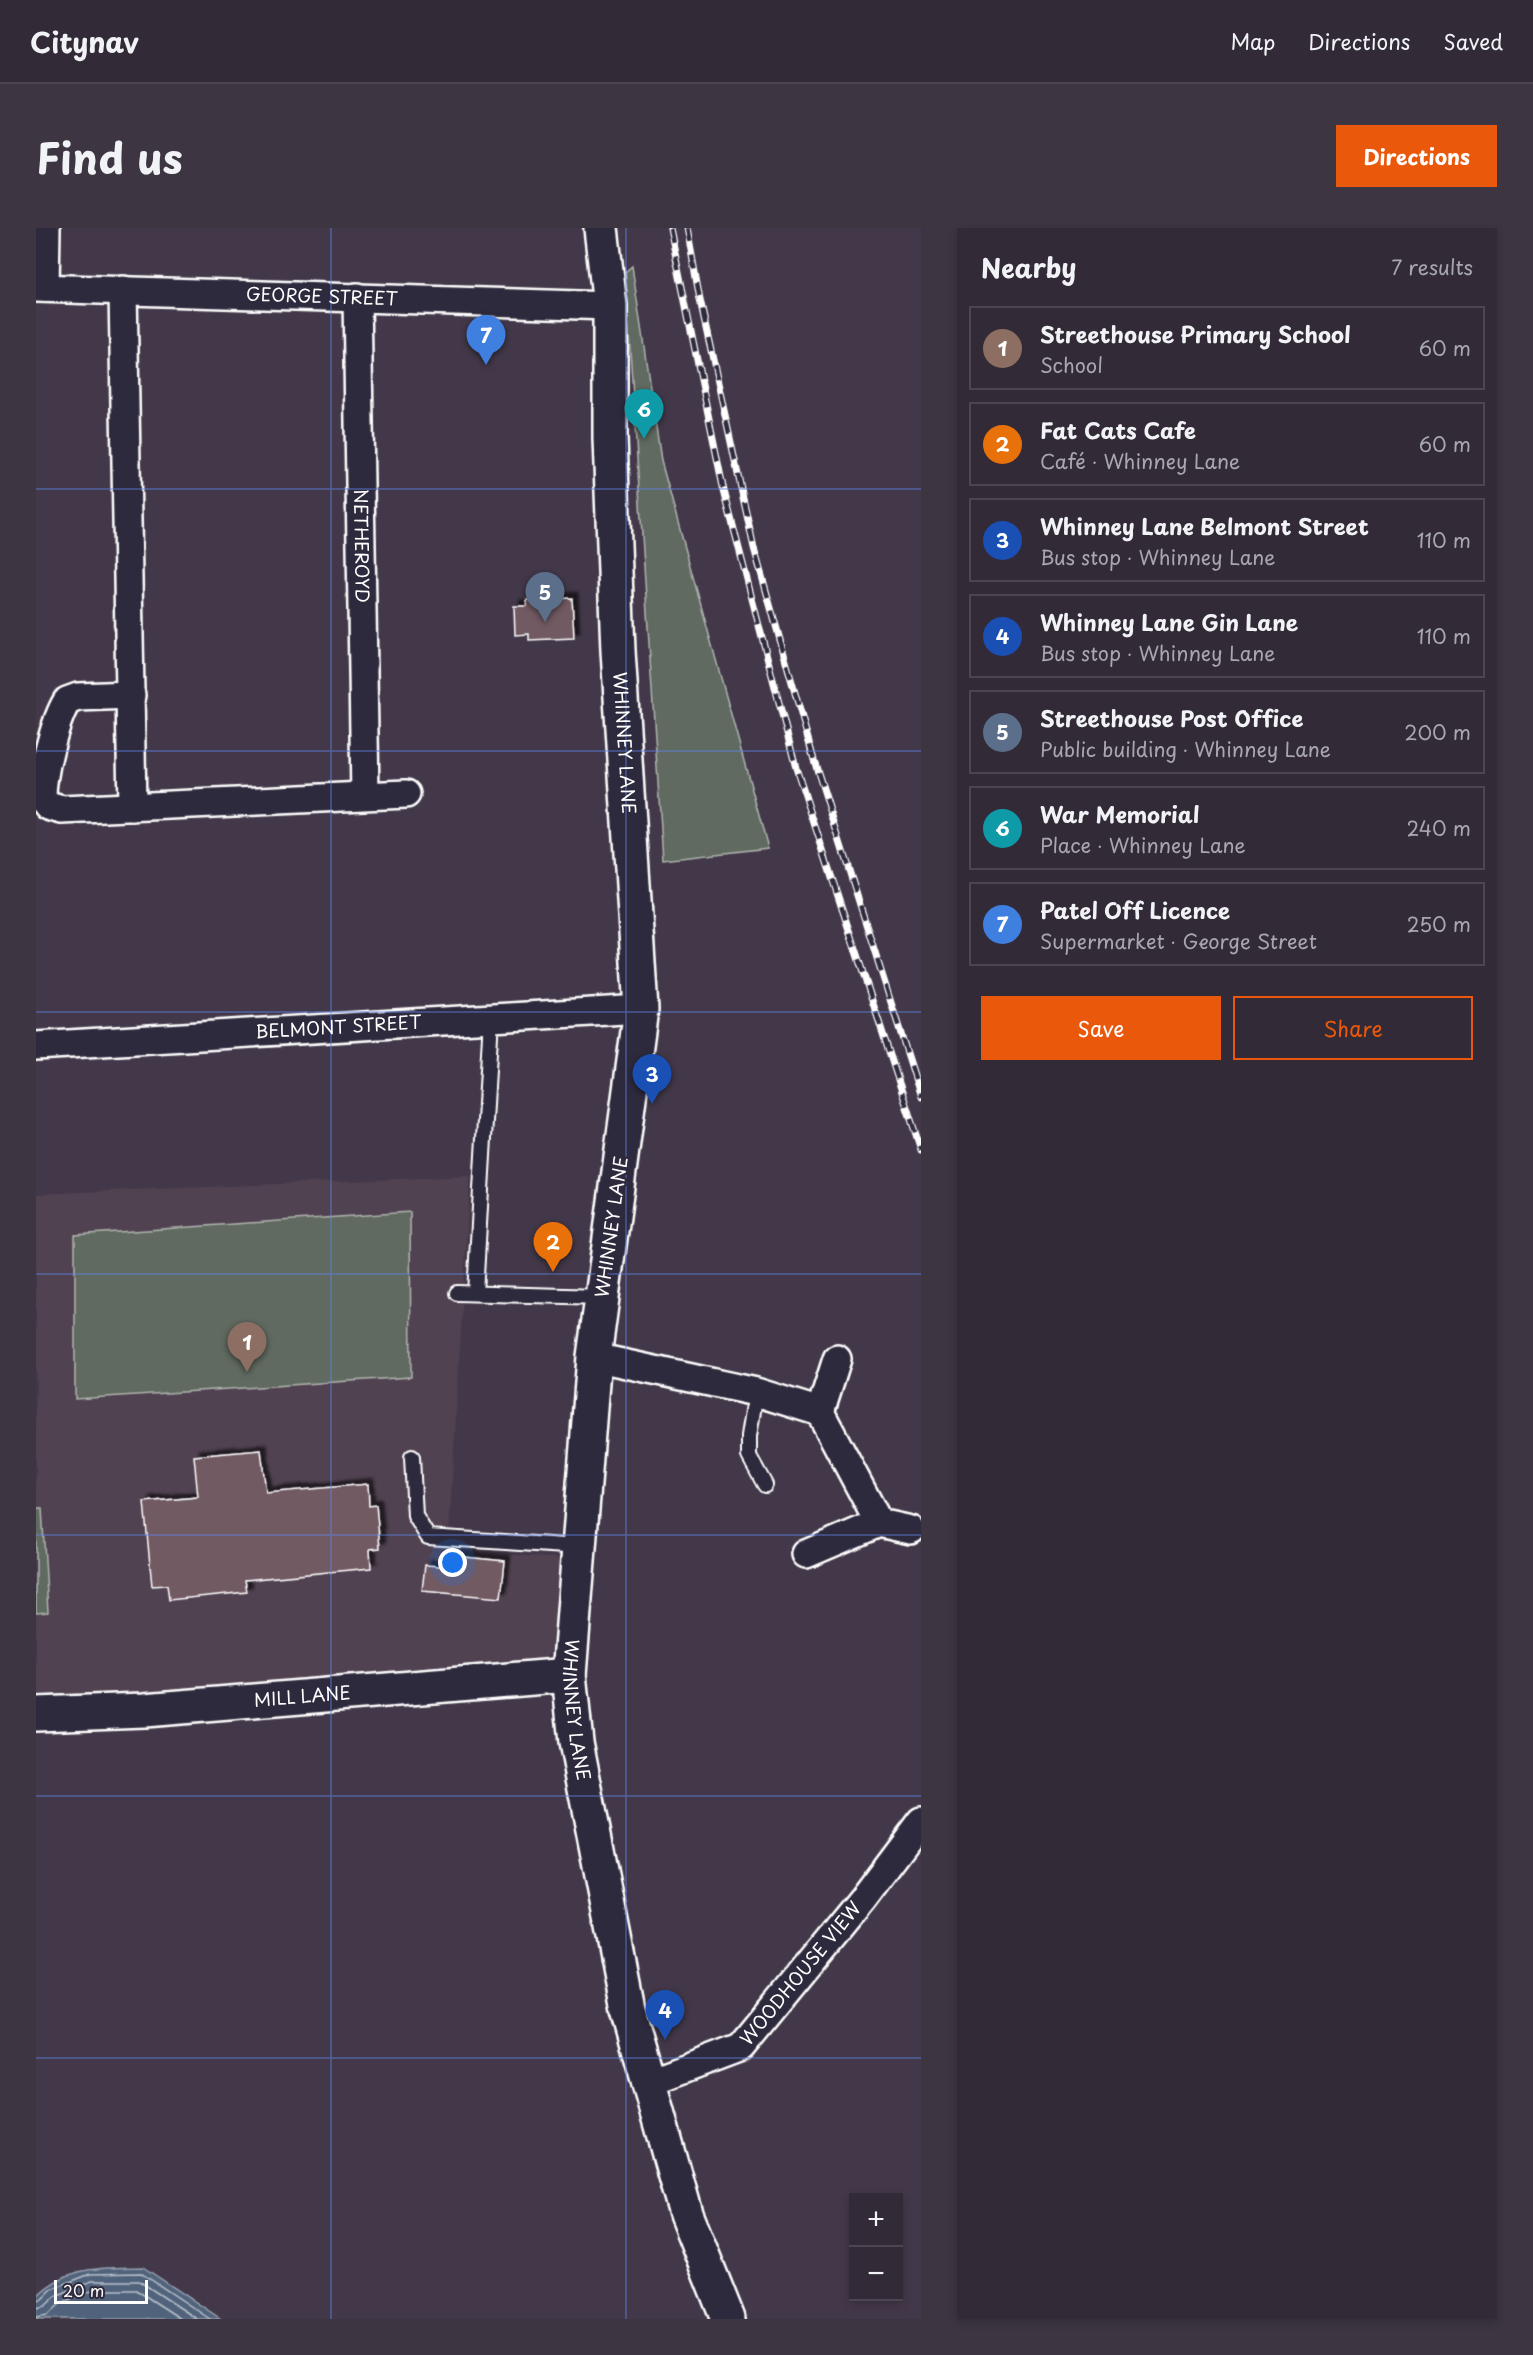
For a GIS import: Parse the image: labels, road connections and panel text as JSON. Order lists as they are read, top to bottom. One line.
{"streets":{"street":["GEORGE STREET","NETHEROYD","WHINNEY LANE","BELMONT STREET","MILL LANE","WOODHOUSE VIEW"]},"crossings":[["GEORGE STREET","NETHEROYD"],["GEORGE STREET","WHINNEY LANE"],["WHINNEY LANE","BELMONT STREET"],["WHINNEY LANE","MILL LANE"],["WHINNEY LANE","WOODHOUSE VIEW"]],"scale_bar":"20 m","page":{"header":"Citynav","nav":["Map","Directions","Saved"],"title":"Find us","buttons":["Directions",["Save","Share"]],"heading":["Nearby","7 results"],"list":[{"mark":"1","name":"Streethouse Primary School","note":"School","value":"60 m"},{"mark":"2","name":"Fat Cats Cafe","note":"Café · Whinney Lane","value":"60 m"},{"mark":"3","name":"Whinney Lane Belmont Street","note":"Bus stop · Whinney Lane","value":"110 m"},{"mark":"4","name":"Whinney Lane Gin Lane","note":"Bus stop · Whinney Lane","value":"110 m"},{"mark":"5","name":"Streethouse Post Office","note":"Public building · Whinney Lane","value":"200 m"},{"mark":"6","name":"War Memorial","note":"Place · Whinney Lane","value":"240 m"},{"mark":"7","name":"Patel Off Licence","note":"Supermarket · George Street","value":"250 m"}],"pins":["7","6","5","3","2","1","4"],"map_buttons":["+","−"],"scale":"20 m"}}
